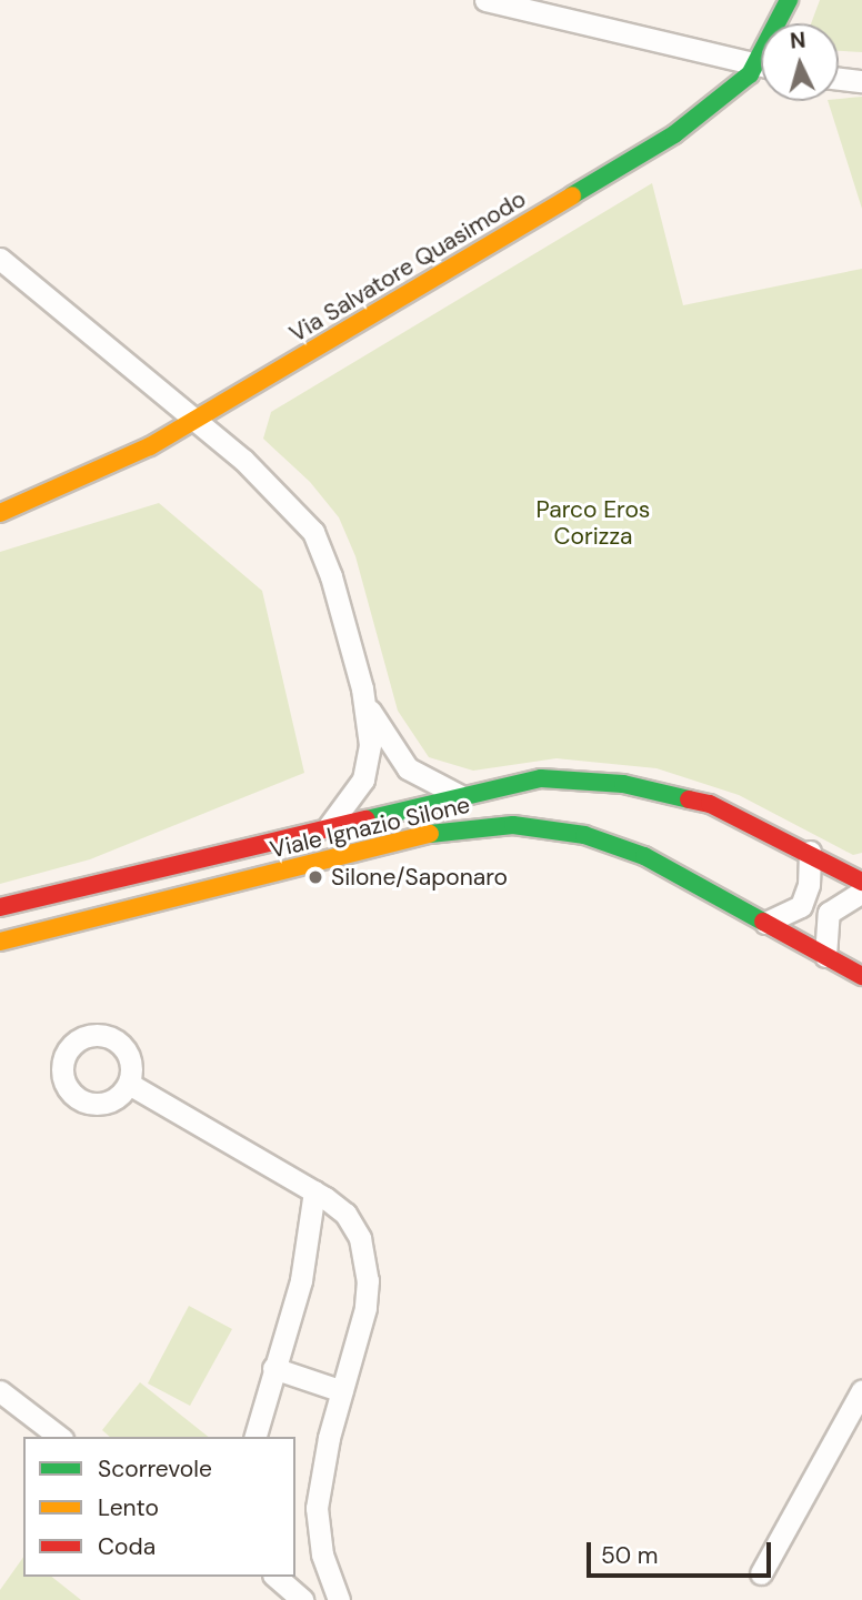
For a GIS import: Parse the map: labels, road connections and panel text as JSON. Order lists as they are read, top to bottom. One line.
{"streets":{"street":["Via Salvatore Quasimodo","Viale Ignazio Silone"]},"parks":["Parco Eros Corizza"],"places":["Silone/Saponaro"],"legend":["Scorrevole","Lento","Coda"],"scale_bar":"50 m","north":"top"}
